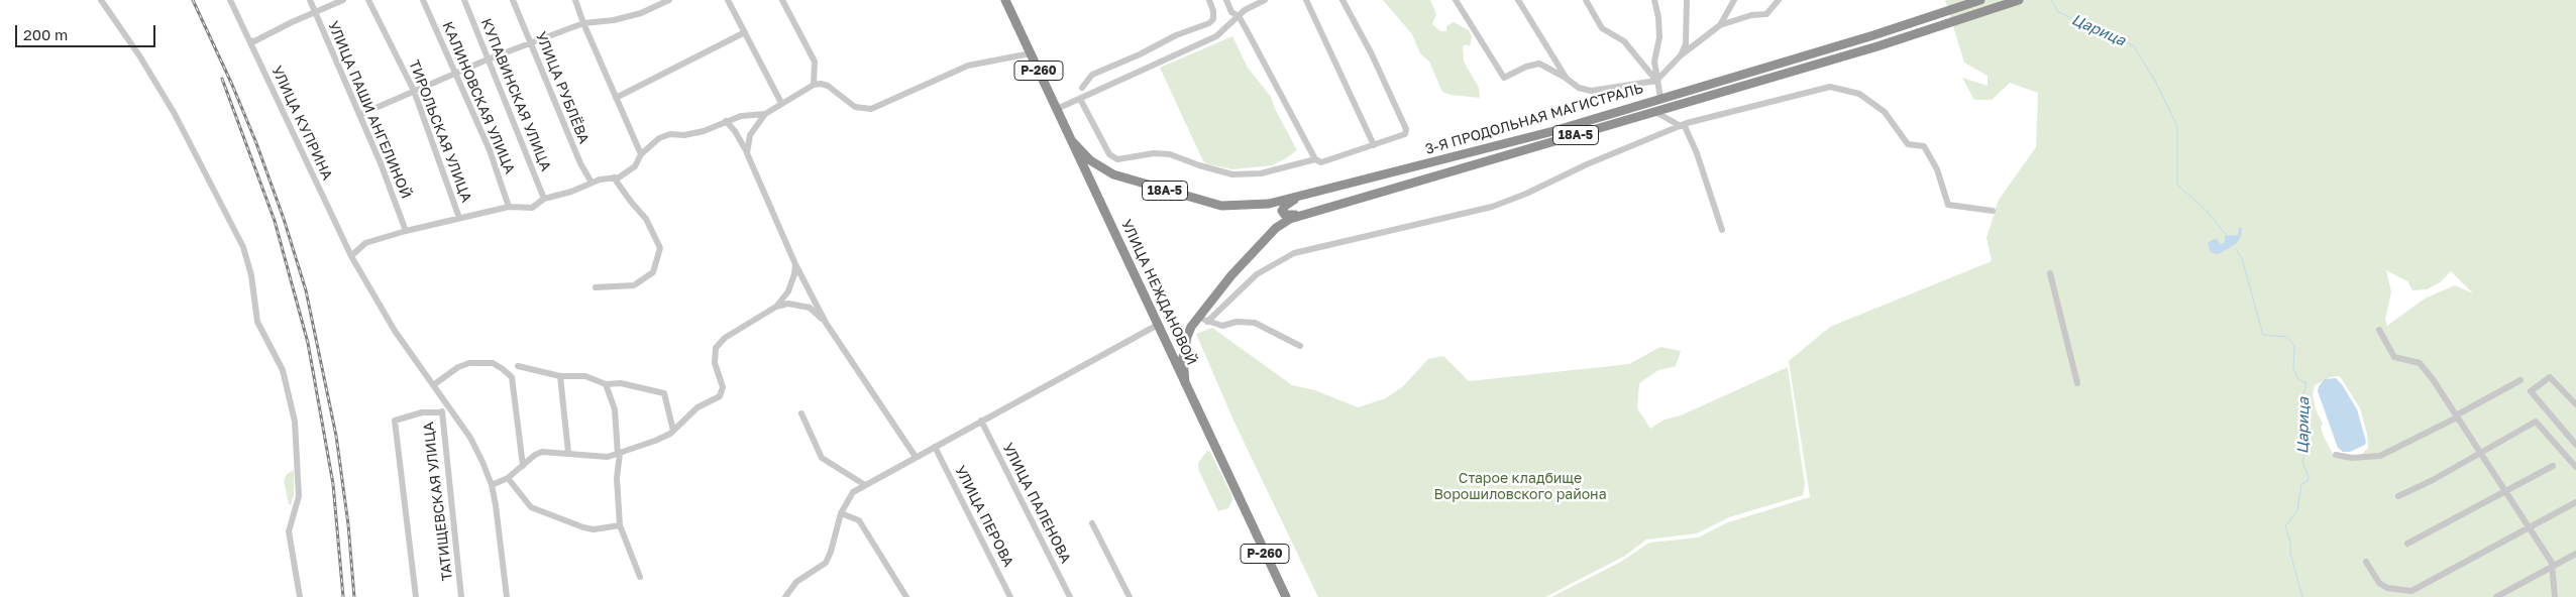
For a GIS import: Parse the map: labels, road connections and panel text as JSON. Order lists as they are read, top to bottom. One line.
{"streets":{"highway":["Р-260","3-Я ПРОДОЛЬНАЯ МАГИСТРАЛЬ","18А-5","УЛИЦА НЕЖДАНОВОЙ"],"street":["УЛИЦА РУБЛЁВА","КУПАВИНСКАЯ УЛИЦА","КАЛИНОВСКАЯ УЛИЦА","УЛИЦА ПАШИ АНГЕЛИНОЙ","УЛИЦА КУПРИНА","ТИРОЛЬСКАЯ УЛИЦА","ТАТИЩЕВСКАЯ УЛИЦА","УЛИЦА ПАЛЕНОВА","УЛИЦА ПЕРОВА"]},"crossings":[["3-Я ПРОДОЛЬНАЯ МАГИСТРАЛЬ","УЛИЦА НЕЖДАНОВОЙ"],["УЛИЦА КУПРИНА","ТАТИЩЕВСКАЯ УЛИЦА"]],"water":["Царица"],"parks":["Старое кладбище Ворошиловского района"],"scale_bar":"200 m"}
